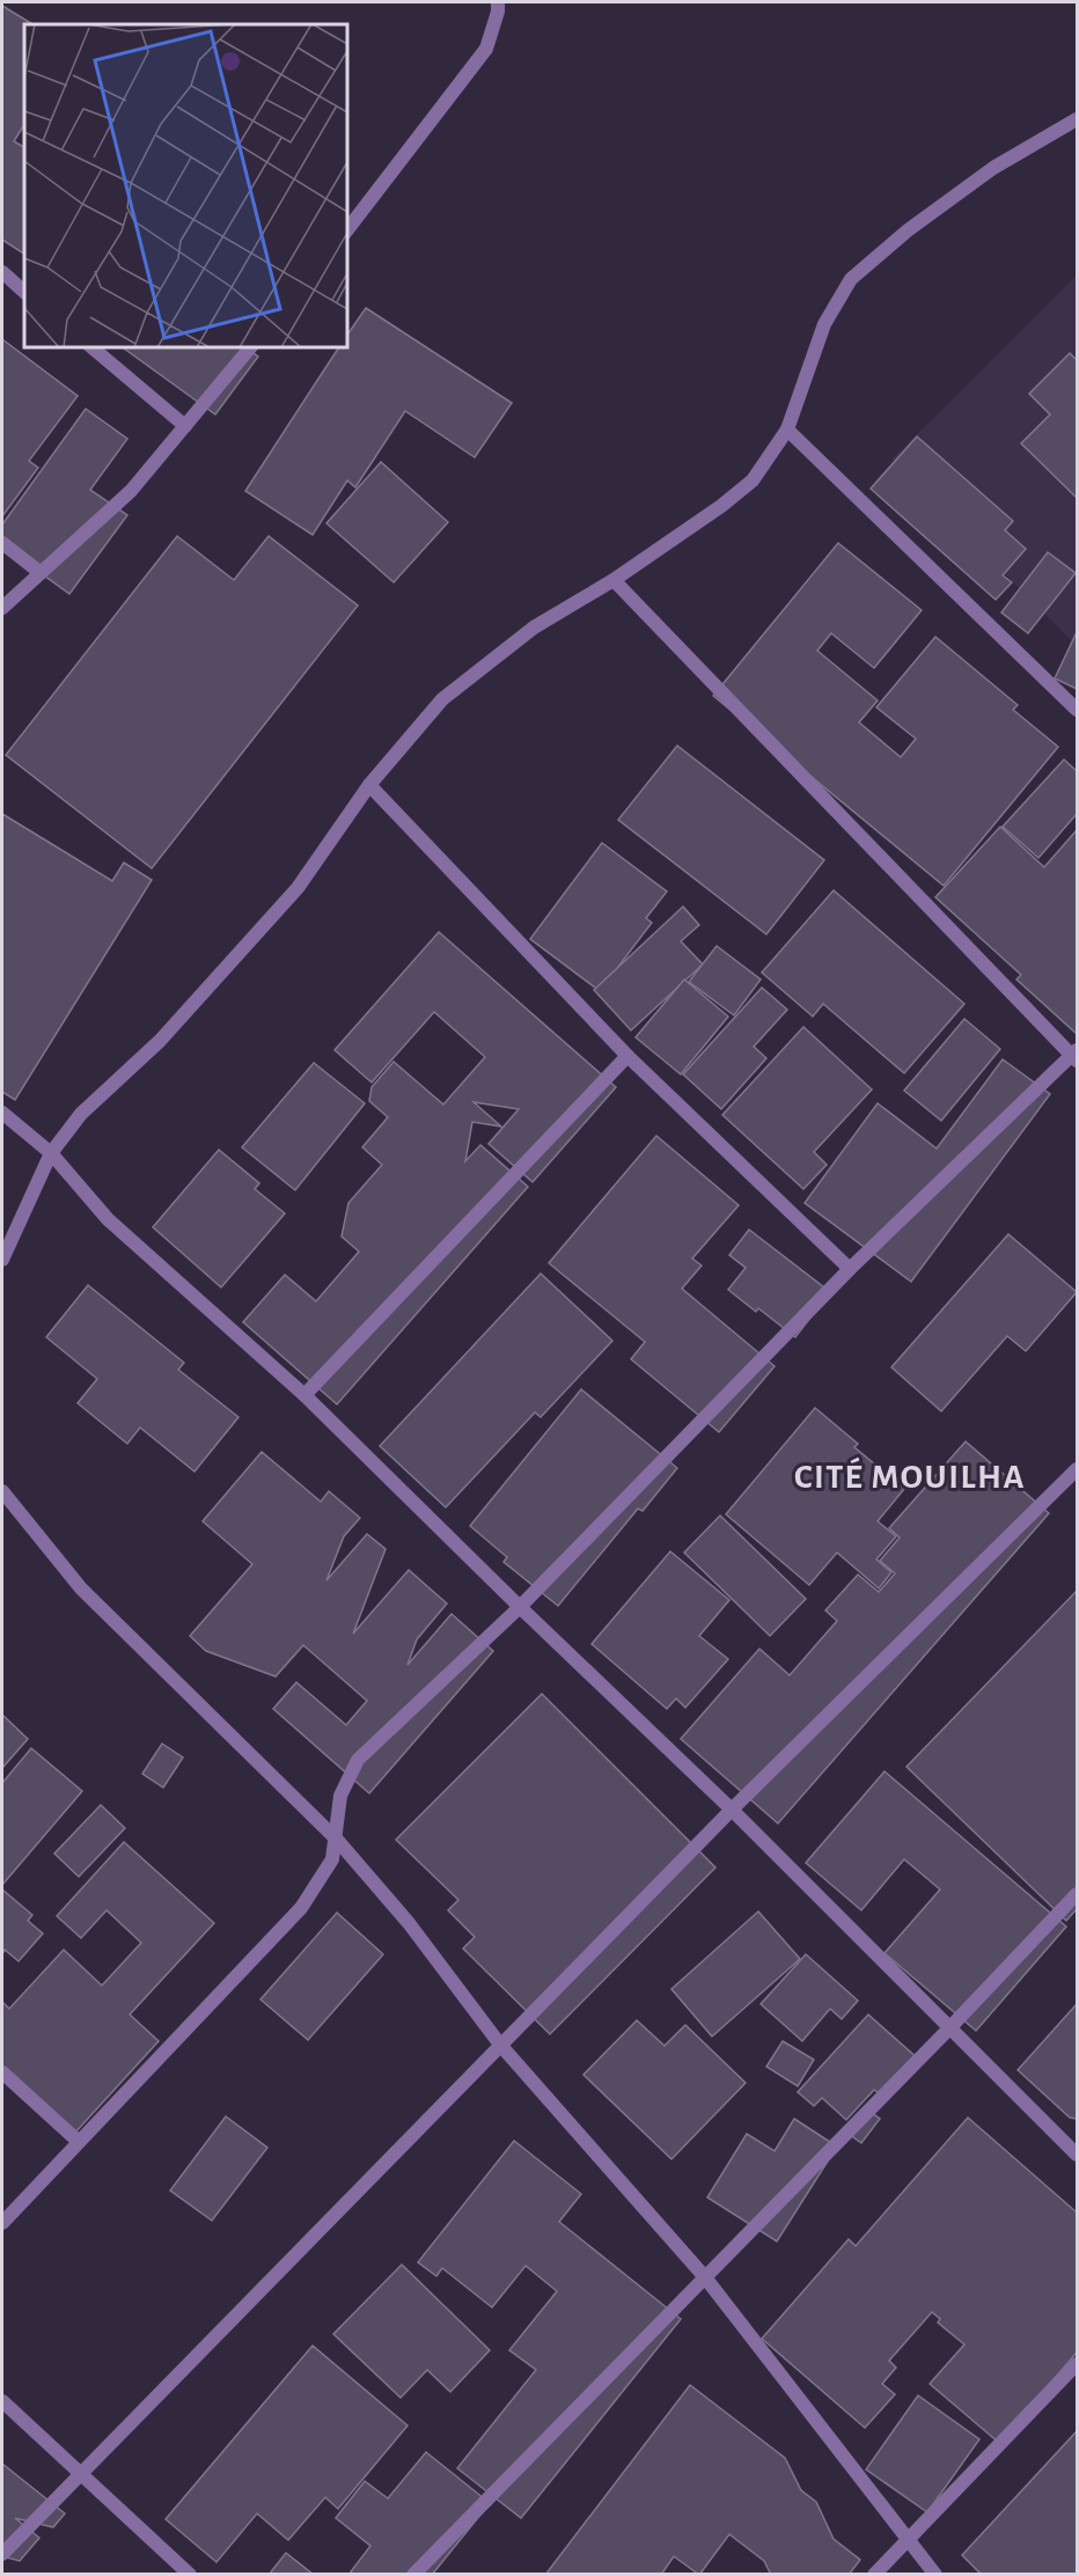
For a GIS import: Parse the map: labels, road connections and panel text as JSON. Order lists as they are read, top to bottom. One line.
{"districts":["CITÉ MOUILHA"]}
